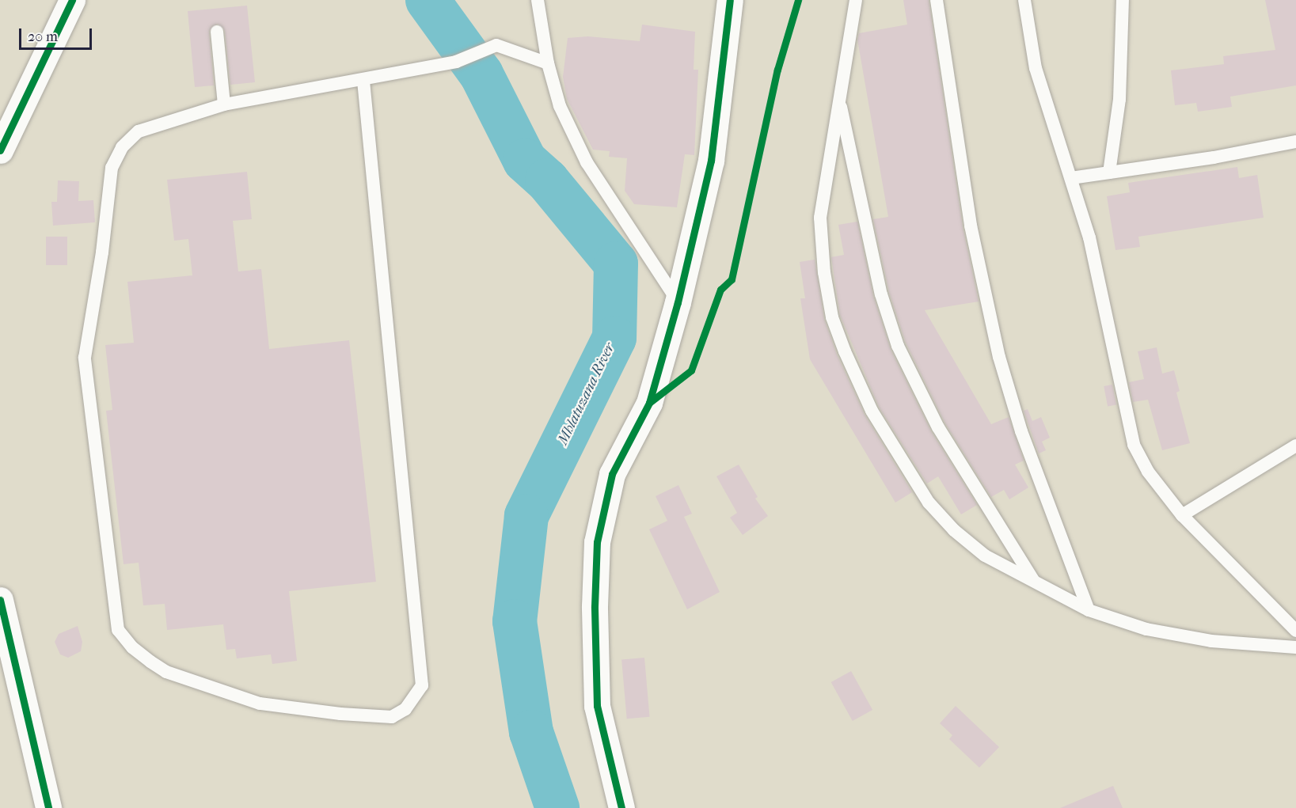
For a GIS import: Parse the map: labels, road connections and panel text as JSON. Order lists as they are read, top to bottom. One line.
{"water":["Mhlatuzana River"],"scale_bar":"20 m"}
